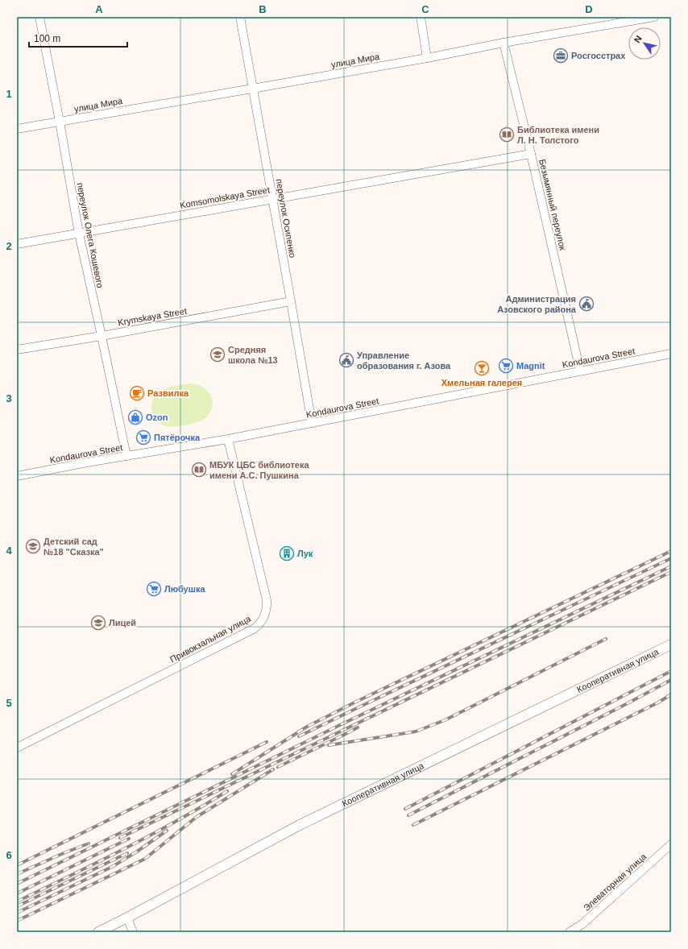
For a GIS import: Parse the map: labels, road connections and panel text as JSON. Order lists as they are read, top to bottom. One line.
{"streets":{"main road":["Кооперативная улица"],"street":["улица Мира","Komsomolskaya Street","Безымянный переулок","переулок Осипенко","переулок Олега Кошевого","Krymskaya Street","Kondaurova Street","Привокзальная улица","Элеваторная улица"]},"crossings":[["улица Мира","Безымянный переулок"],["улица Мира","переулок Осипенко"],["улица Мира","переулок Олега Кошевого"],["Komsomolskaya Street","Безымянный переулок"],["Komsomolskaya Street","переулок Осипенко"],["Komsomolskaya Street","переулок Олега Кошевого"],["Безымянный переулок","Kondaurova Street"],["переулок Осипенко","Krymskaya Street"],["переулок Осипенко","Kondaurova Street"],["переулок Олега Кошевого","Krymskaya Street"],["переулок Олега Кошевого","Kondaurova Street"],["Kondaurova Street","Привокзальная улица"]],"places":{"office":["Росгосстрах"],"library":["Библиотека имени Л. Н. Толстого","МБУК ЦБС библиотека имени А.С. Пушкина"],"public building":["Администрация Азовского района","Управление образования г. Азова"],"school or university":["Средняя школа №13","Детский сад №18 \"Сказка\"","Лицей"],"supermarket":["Magnit","Пятёрочка","Любушка"],"bar":["Хмельная галерея"],"cafe":["Развилка"],"shop":["Ozon"],"building":["Лук"]},"scale_bar":"100 m","north":"top left","grid":{"columns":["A","B","C","D"],"rows":["1","2","3","4","5","6"]}}
